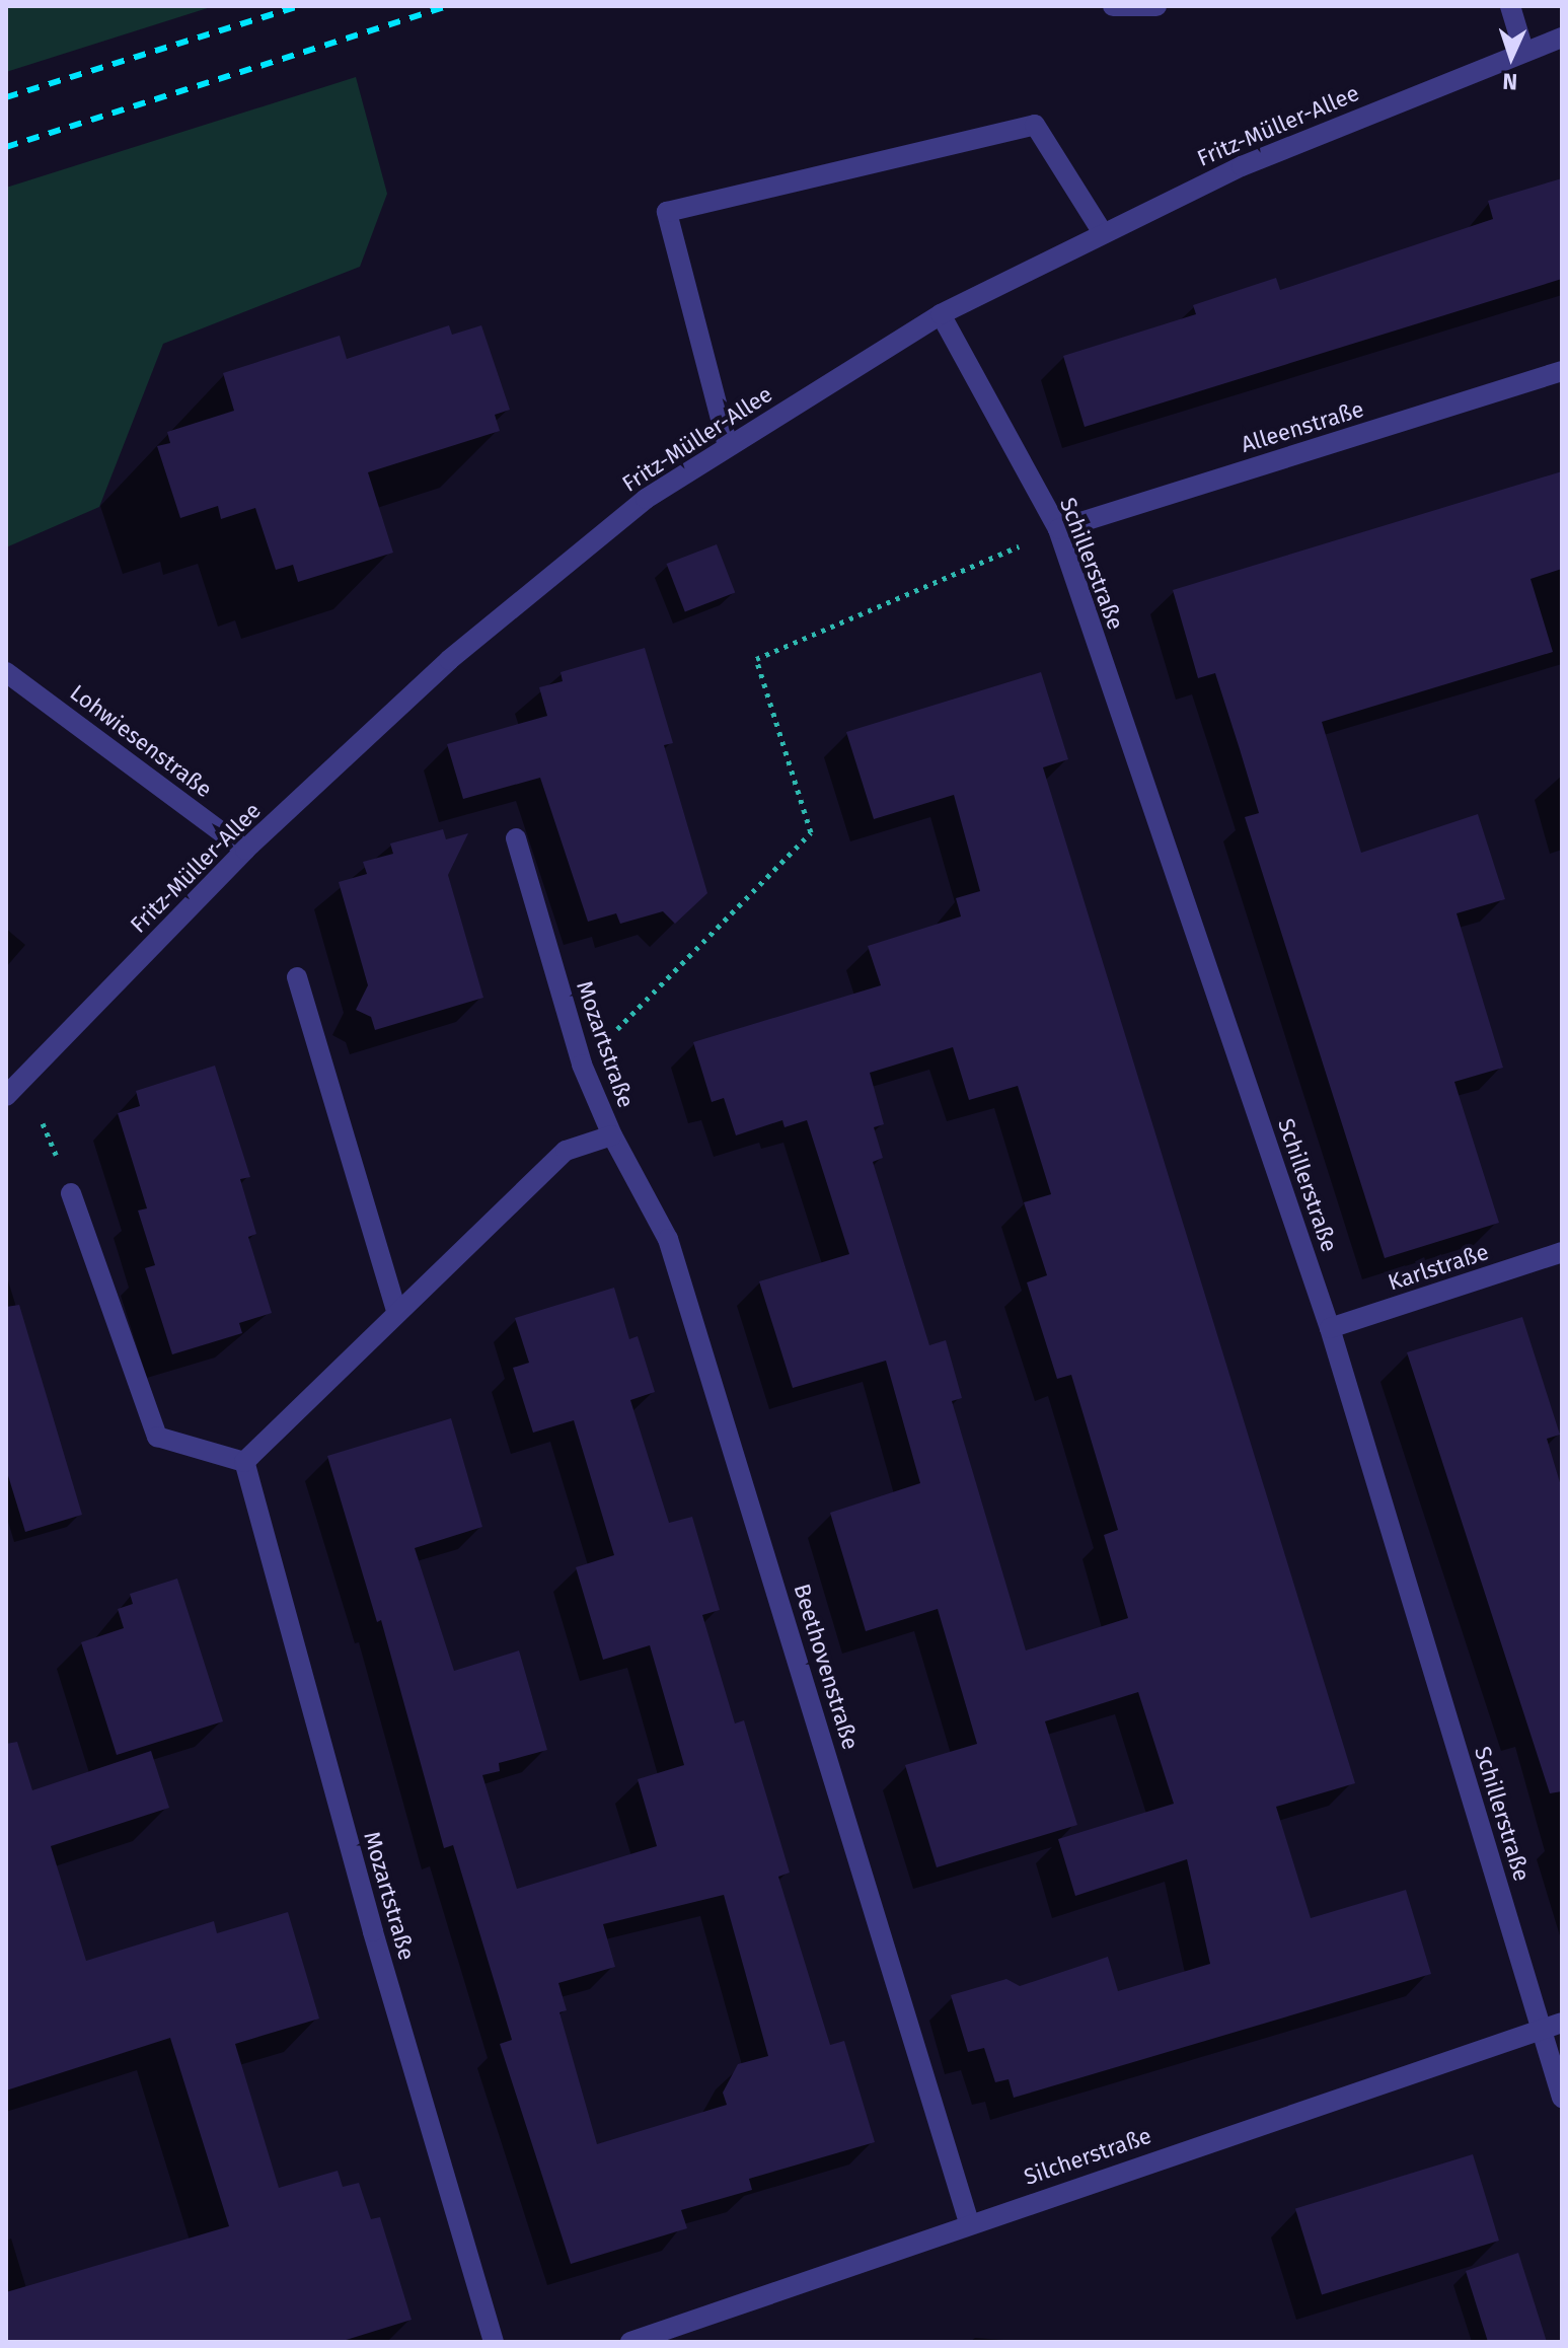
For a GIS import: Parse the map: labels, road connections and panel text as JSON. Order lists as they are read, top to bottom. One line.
{"streets":{"street":["Fritz-Müller-Allee","Alleenstraße","Schillerstraße","Lohwiesenstraße","Mozartstraße","Karlstraße","Beethovenstraße","Silcherstraße"]},"crossings":[["Fritz-Müller-Allee","Schillerstraße"],["Fritz-Müller-Allee","Lohwiesenstraße"],["Alleenstraße","Schillerstraße"],["Schillerstraße","Karlstraße"],["Schillerstraße","Silcherstraße"],["Mozartstraße","Beethovenstraße"],["Beethovenstraße","Silcherstraße"]],"north":"bottom"}
